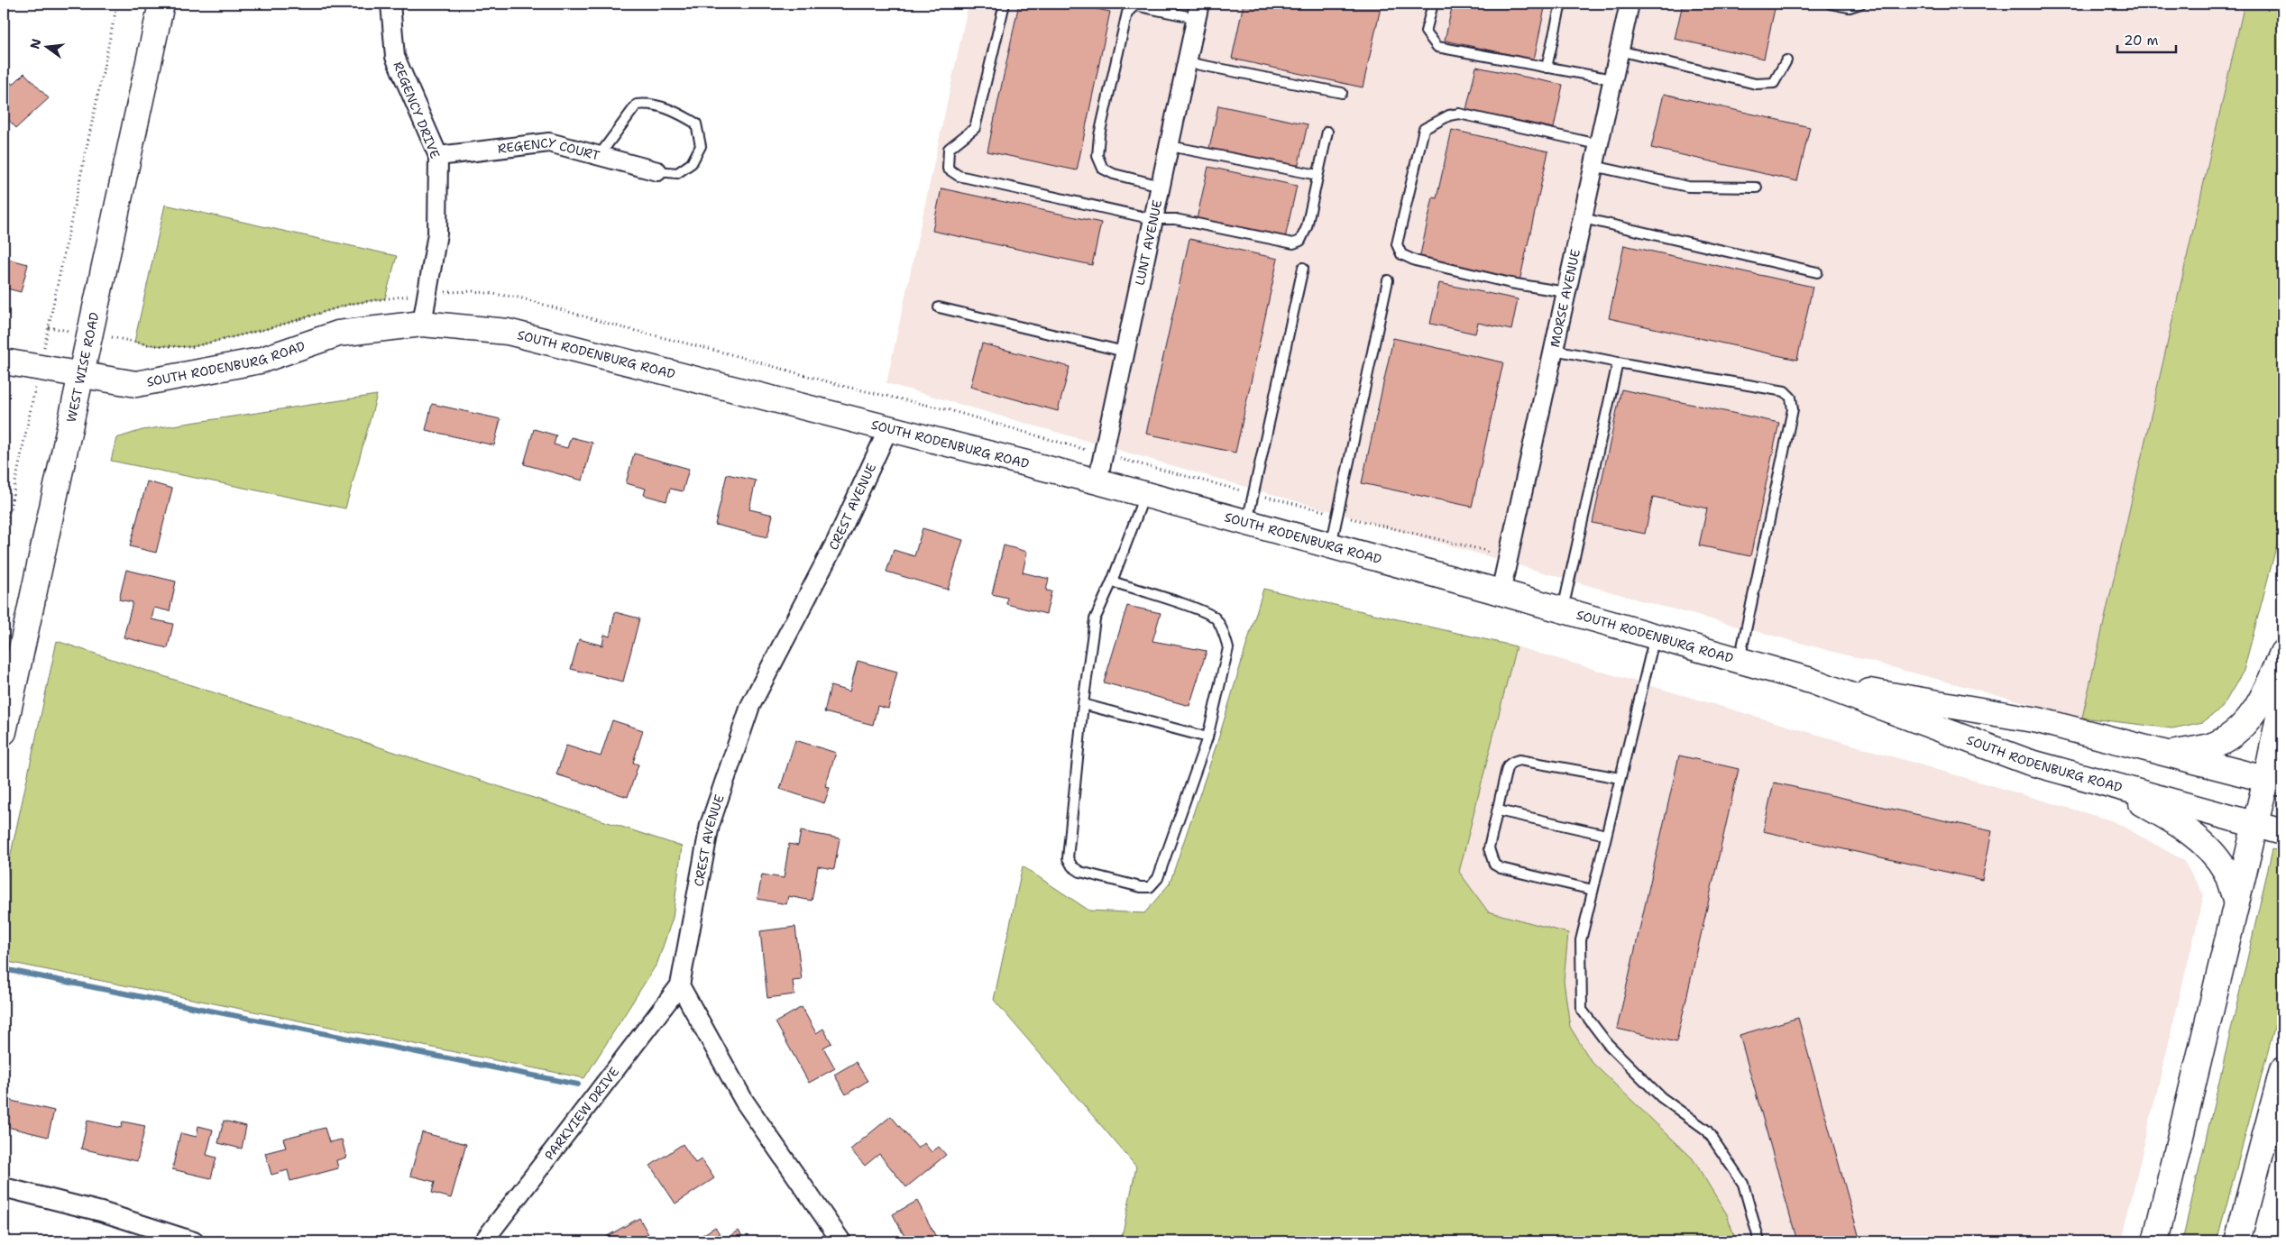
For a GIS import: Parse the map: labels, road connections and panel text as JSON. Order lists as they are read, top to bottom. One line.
{"streets":{"main road":["SOUTH RODENBURG ROAD","WEST WISE ROAD"],"street":["REGENCY DRIVE","REGENCY COURT","LUNT AVENUE","MORSE AVENUE","CREST AVENUE","PARKVIEW DRIVE"]},"crossings":[["REGENCY DRIVE","REGENCY COURT"],["REGENCY DRIVE","SOUTH RODENBURG ROAD"],["LUNT AVENUE","SOUTH RODENBURG ROAD"],["MORSE AVENUE","SOUTH RODENBURG ROAD"],["SOUTH RODENBURG ROAD","WEST WISE ROAD"],["SOUTH RODENBURG ROAD","CREST AVENUE"],["CREST AVENUE","PARKVIEW DRIVE"]],"scale_bar":"20 m","north":"left"}
